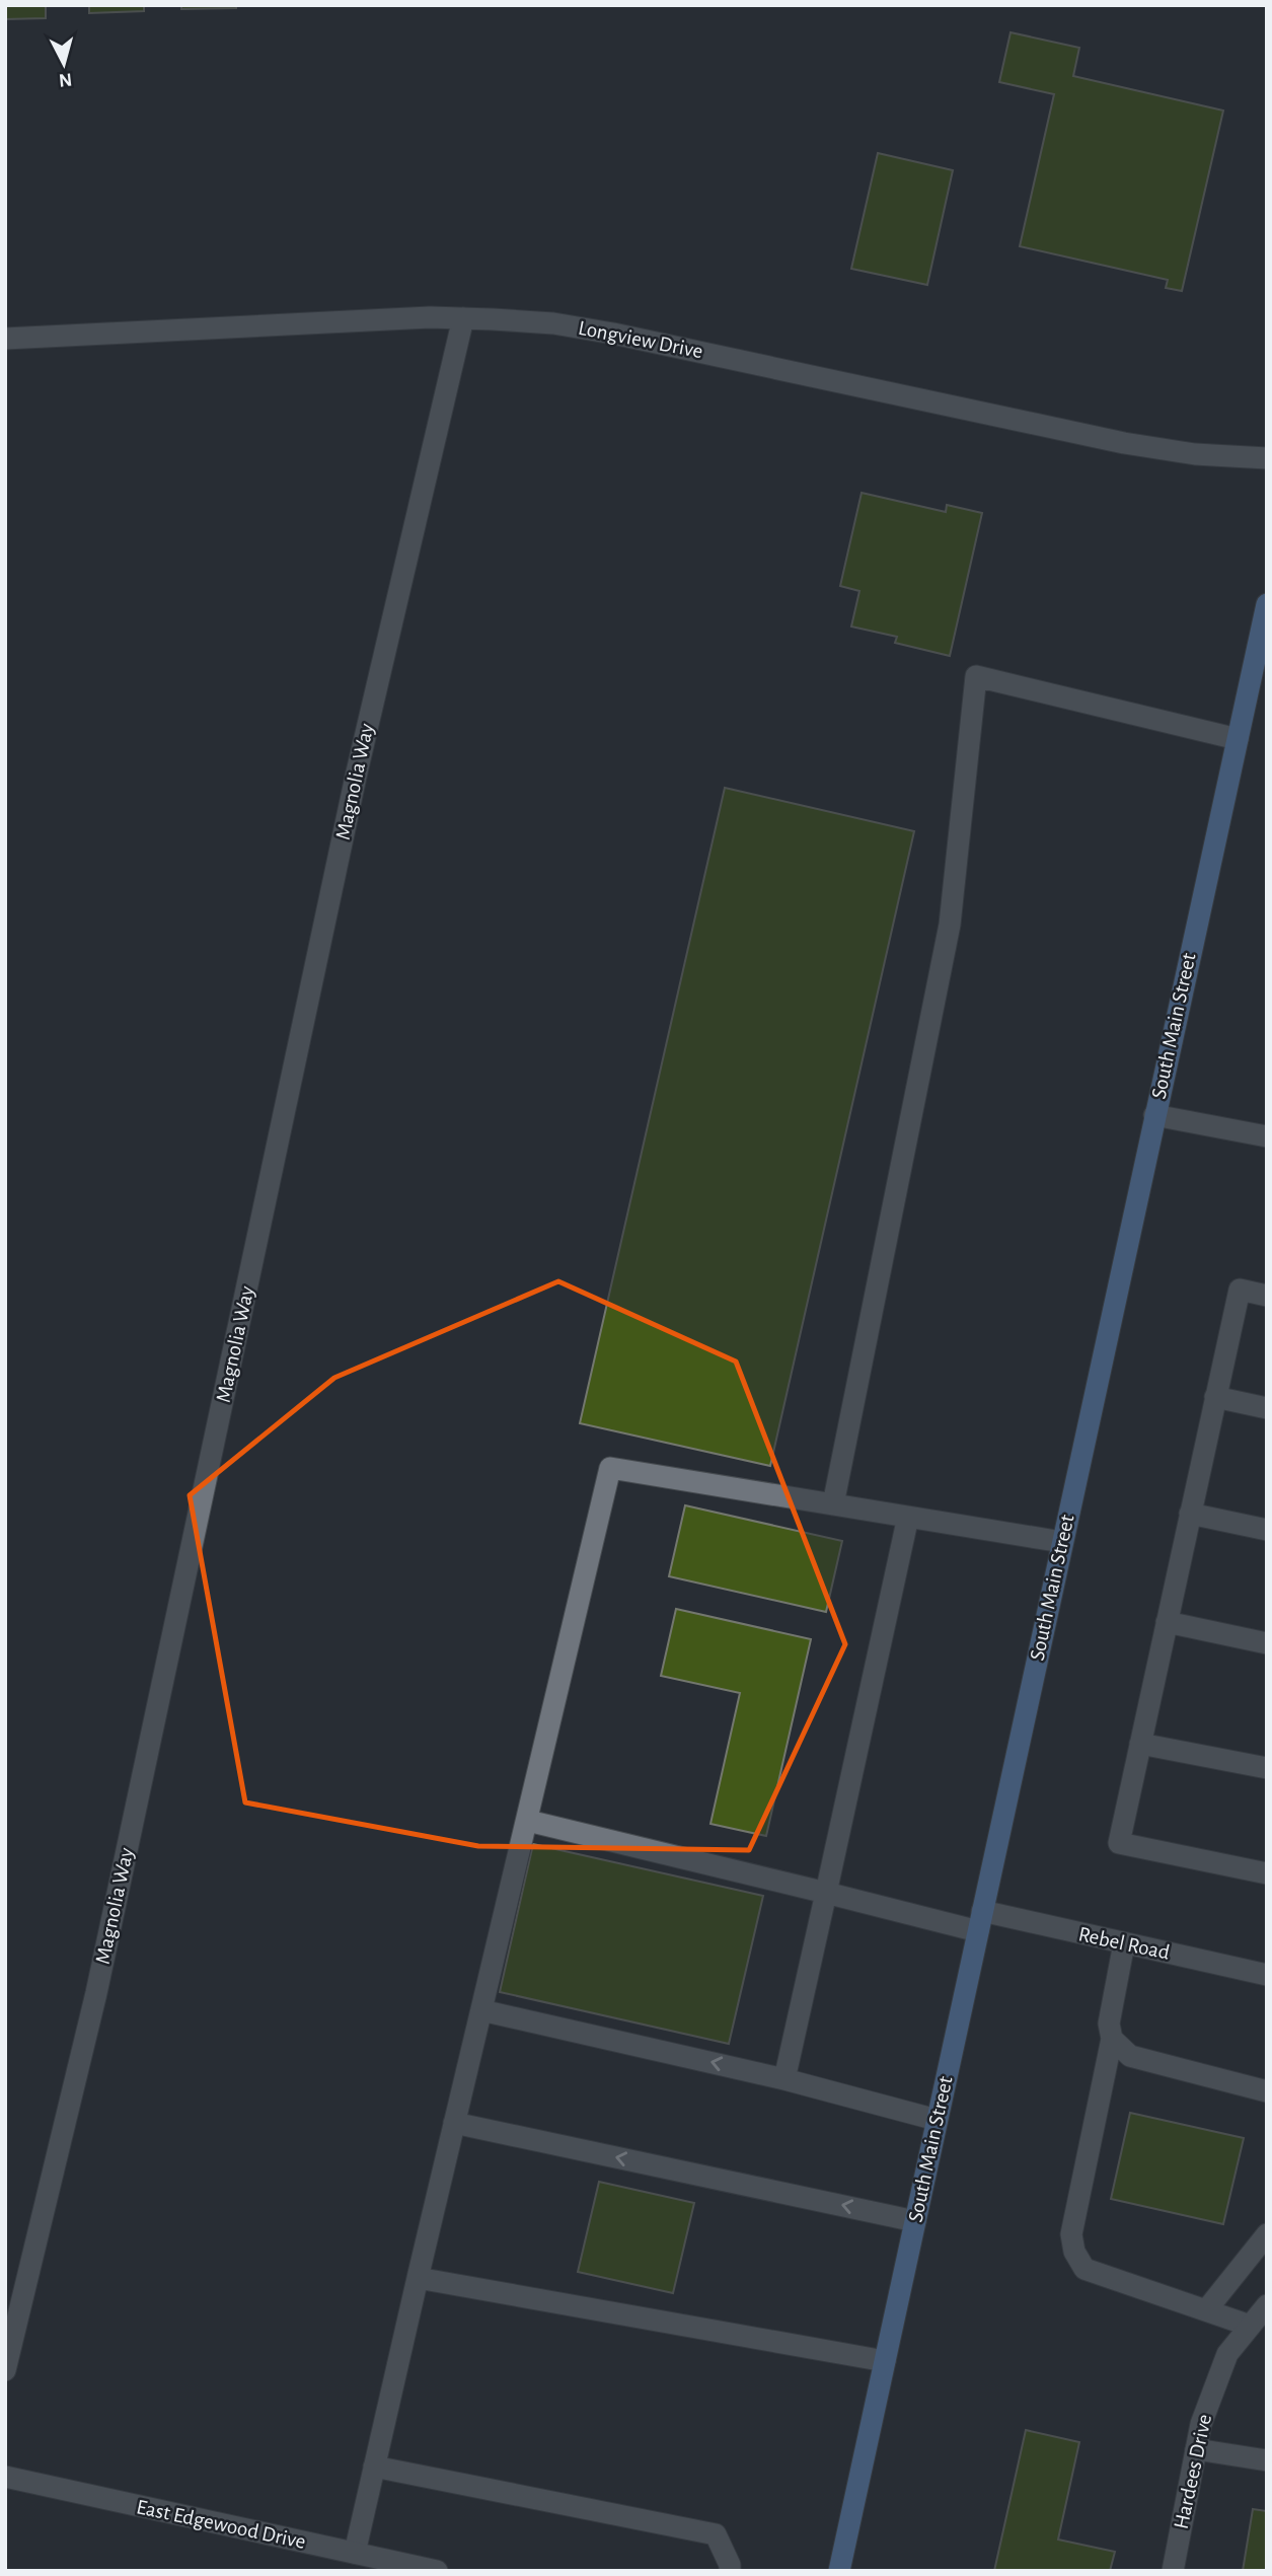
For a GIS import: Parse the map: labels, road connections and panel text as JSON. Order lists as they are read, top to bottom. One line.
{"streets":{"main road":["South Main Street"],"street":["Longview Drive","Magnolia Way","Rebel Road","Hardees Drive","East Edgewood Drive"]},"crossings":[["Longview Drive","Magnolia Way"],["South Main Street","Rebel Road"]],"north":"bottom"}
